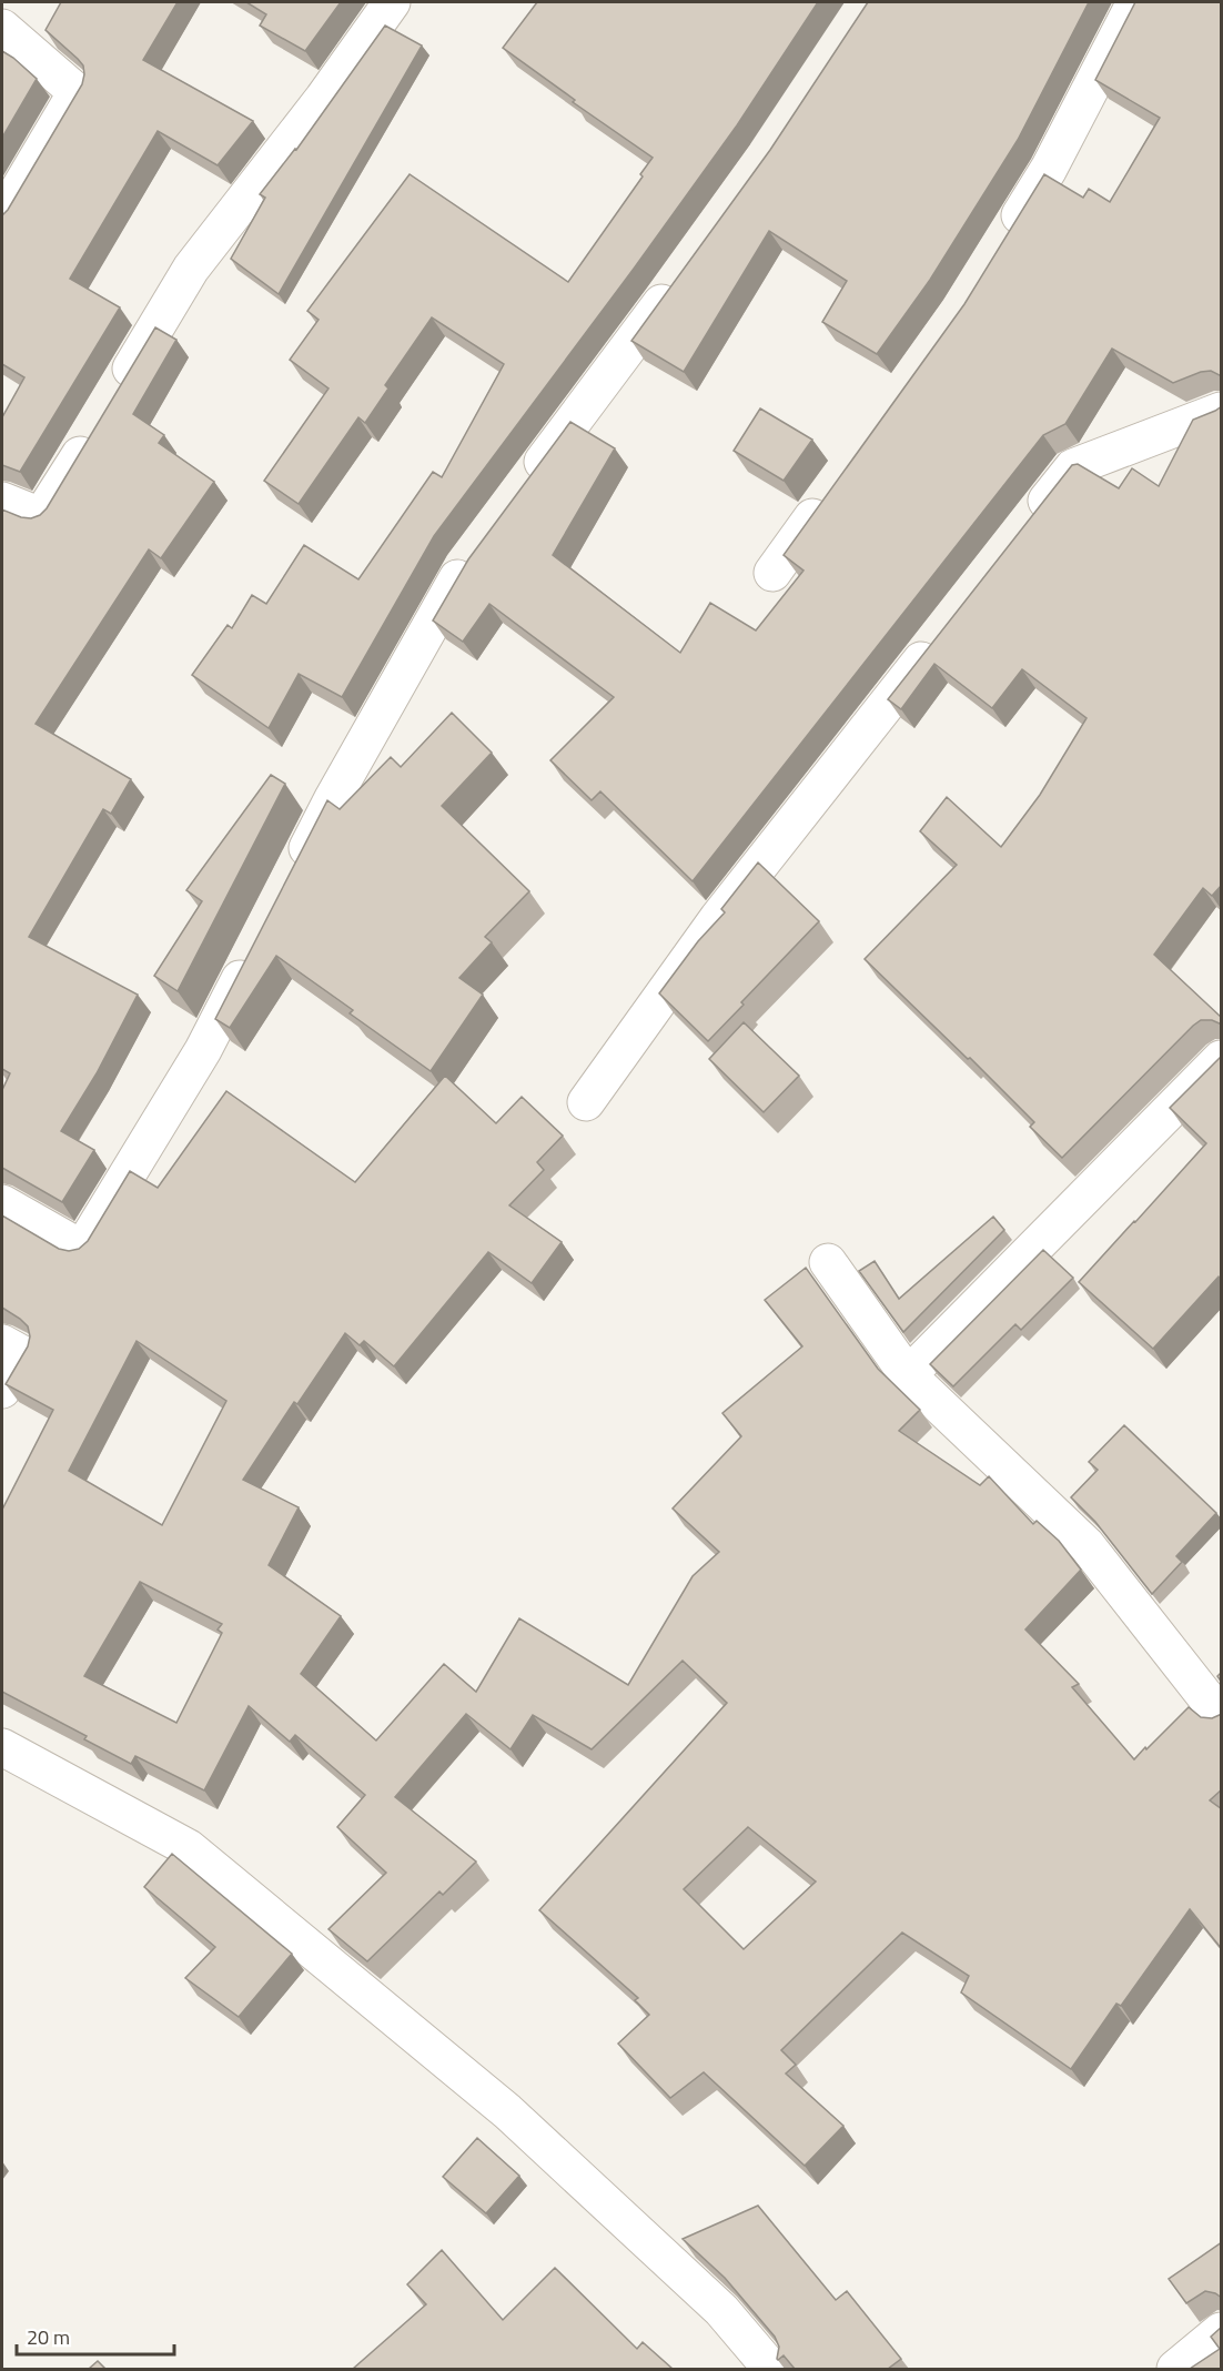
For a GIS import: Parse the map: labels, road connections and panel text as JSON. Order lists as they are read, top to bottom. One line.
{"scale_bar":"20 m"}
